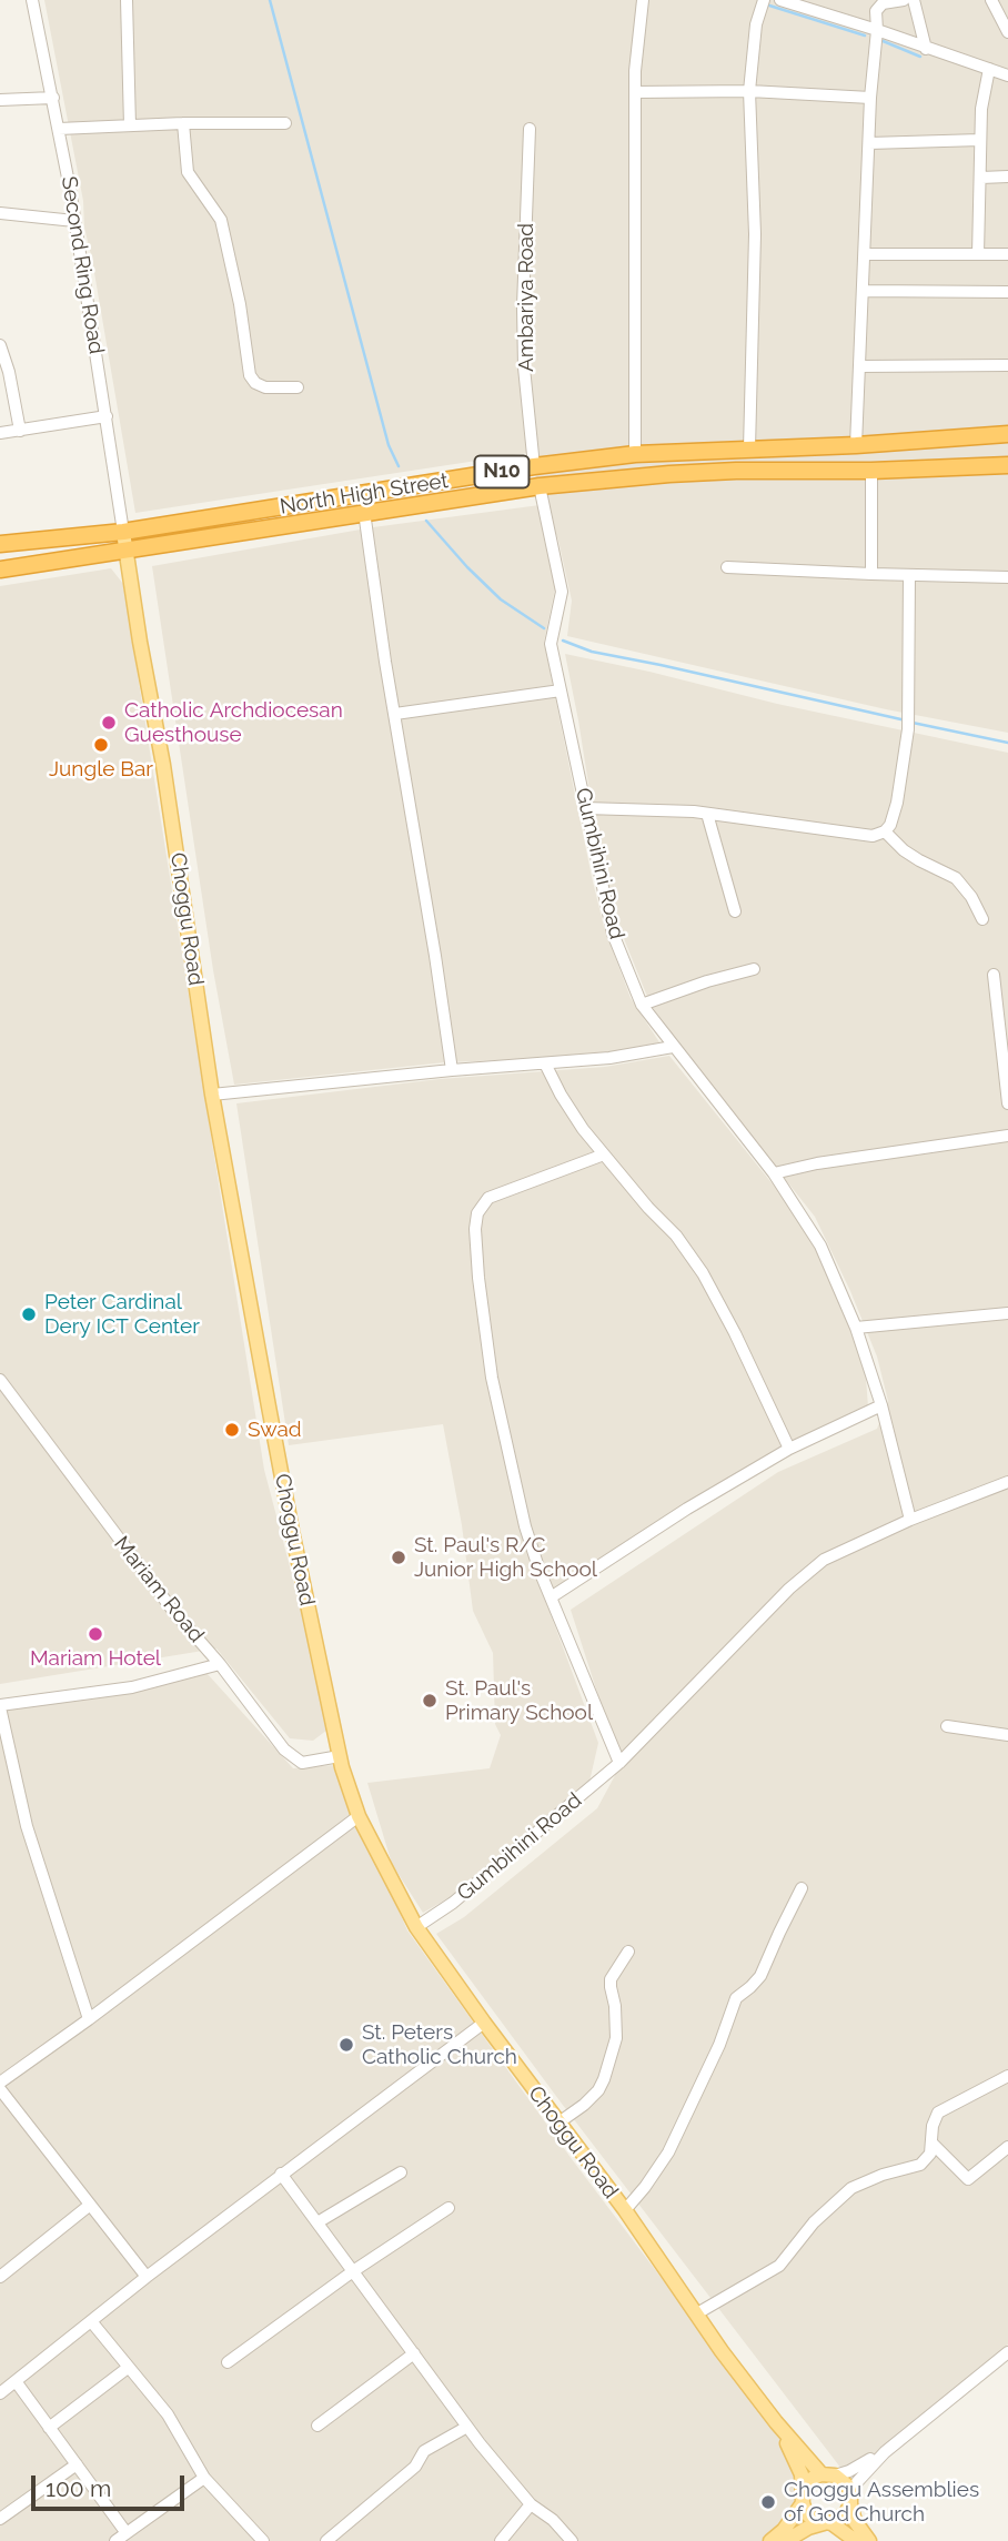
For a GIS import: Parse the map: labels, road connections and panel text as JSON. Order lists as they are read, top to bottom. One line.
{"streets":{"highway":["N10","North High Street"],"main road":["Choggu Road"],"street":["Second Ring Road","Ambariya Road","Gumbihini Road","Mariam Road"]},"crossings":[["Second Ring Road","North High Street"],["Second Ring Road","Choggu Road"],["Ambariya Road","North High Street"],["North High Street","Gumbihini Road"],["North High Street","Choggu Road"],["Gumbihini Road","Choggu Road"],["Choggu Road","Mariam Road"]],"places":["Catholic Archdiocesan Guesthouse","Jungle Bar","Peter Cardinal Dery ICT Center","Swad","St. Paul's R/C Junior High School","Mariam Hotel","St. Paul's Primary School","St. Peters Catholic Church","Choggu Assemblies of God Church"],"scale_bar":"100 m"}
